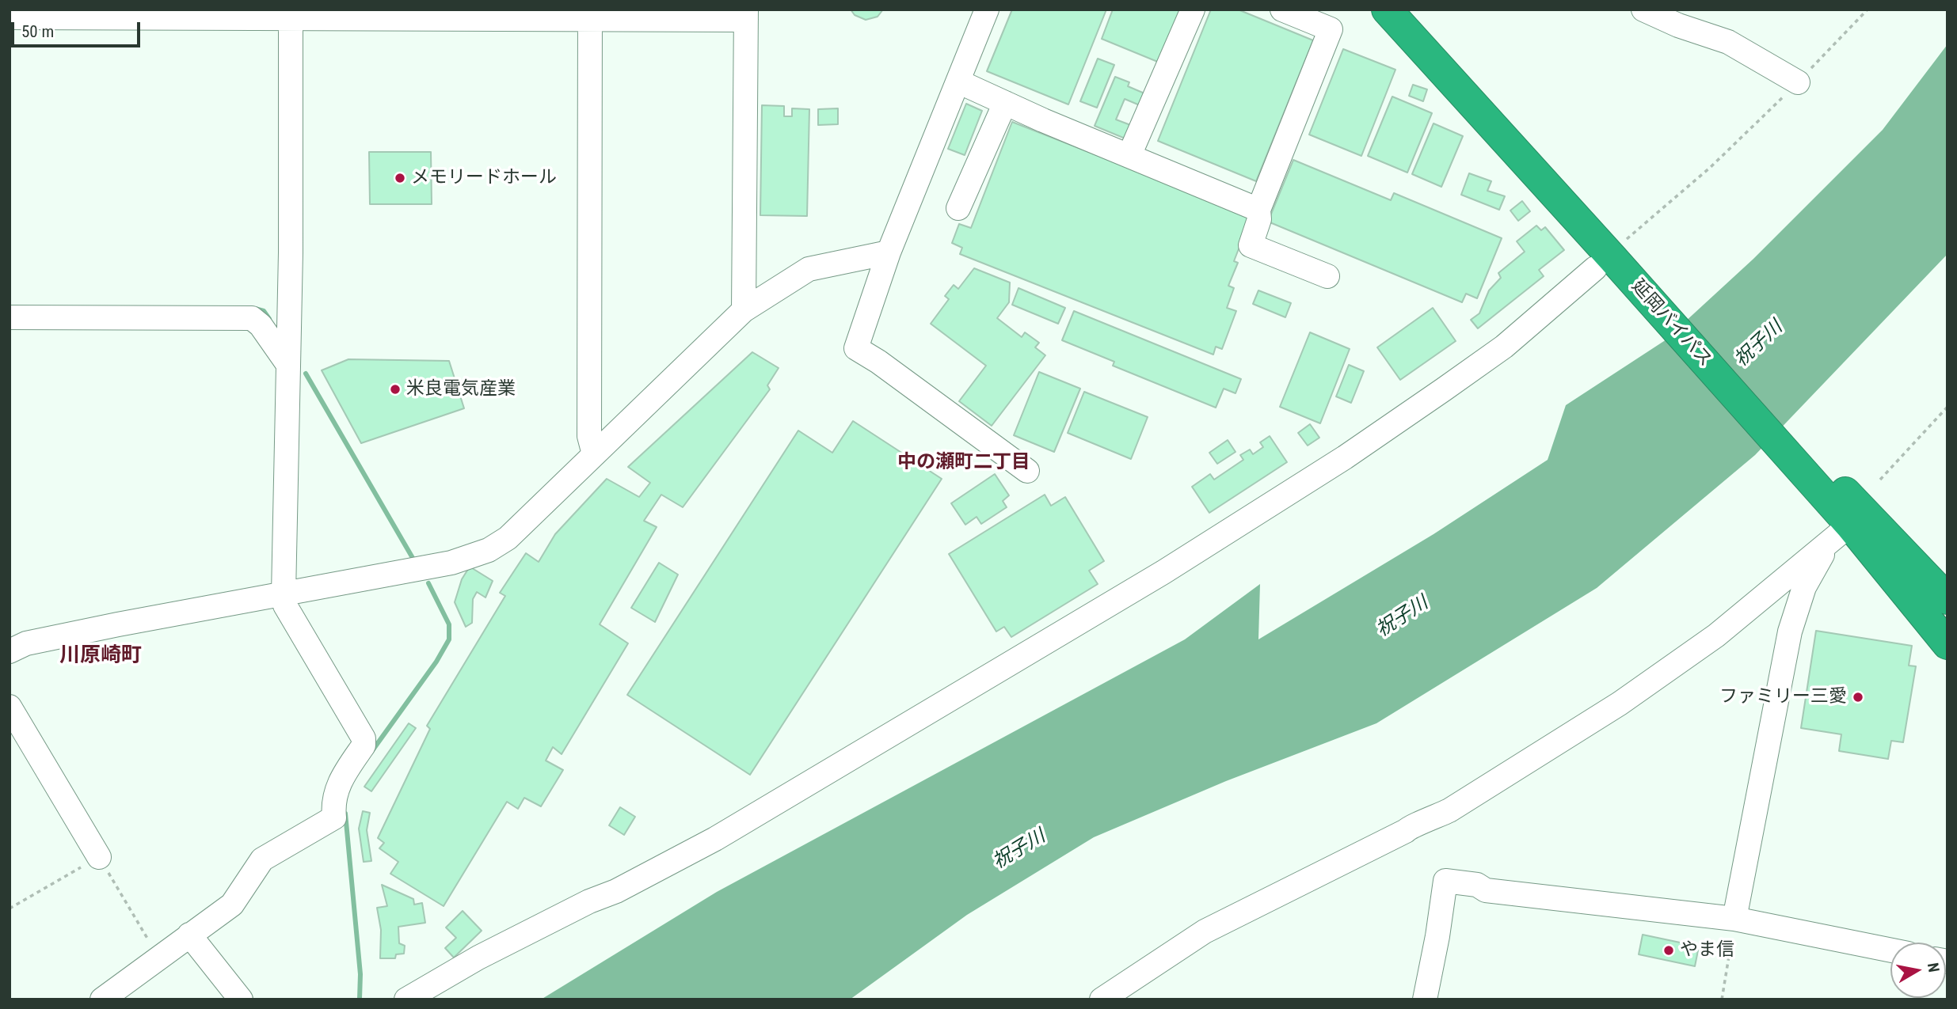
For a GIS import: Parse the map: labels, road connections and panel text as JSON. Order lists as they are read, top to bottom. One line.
{"streets":{"highway":["延岡バイパス"]},"districts":["中の瀬町二丁目","川原崎町"],"water":["祝子川"],"places":["メモリードホール","米良電気産業","ファミリー三愛","やま信"],"scale_bar":"50 m","north":"right"}
